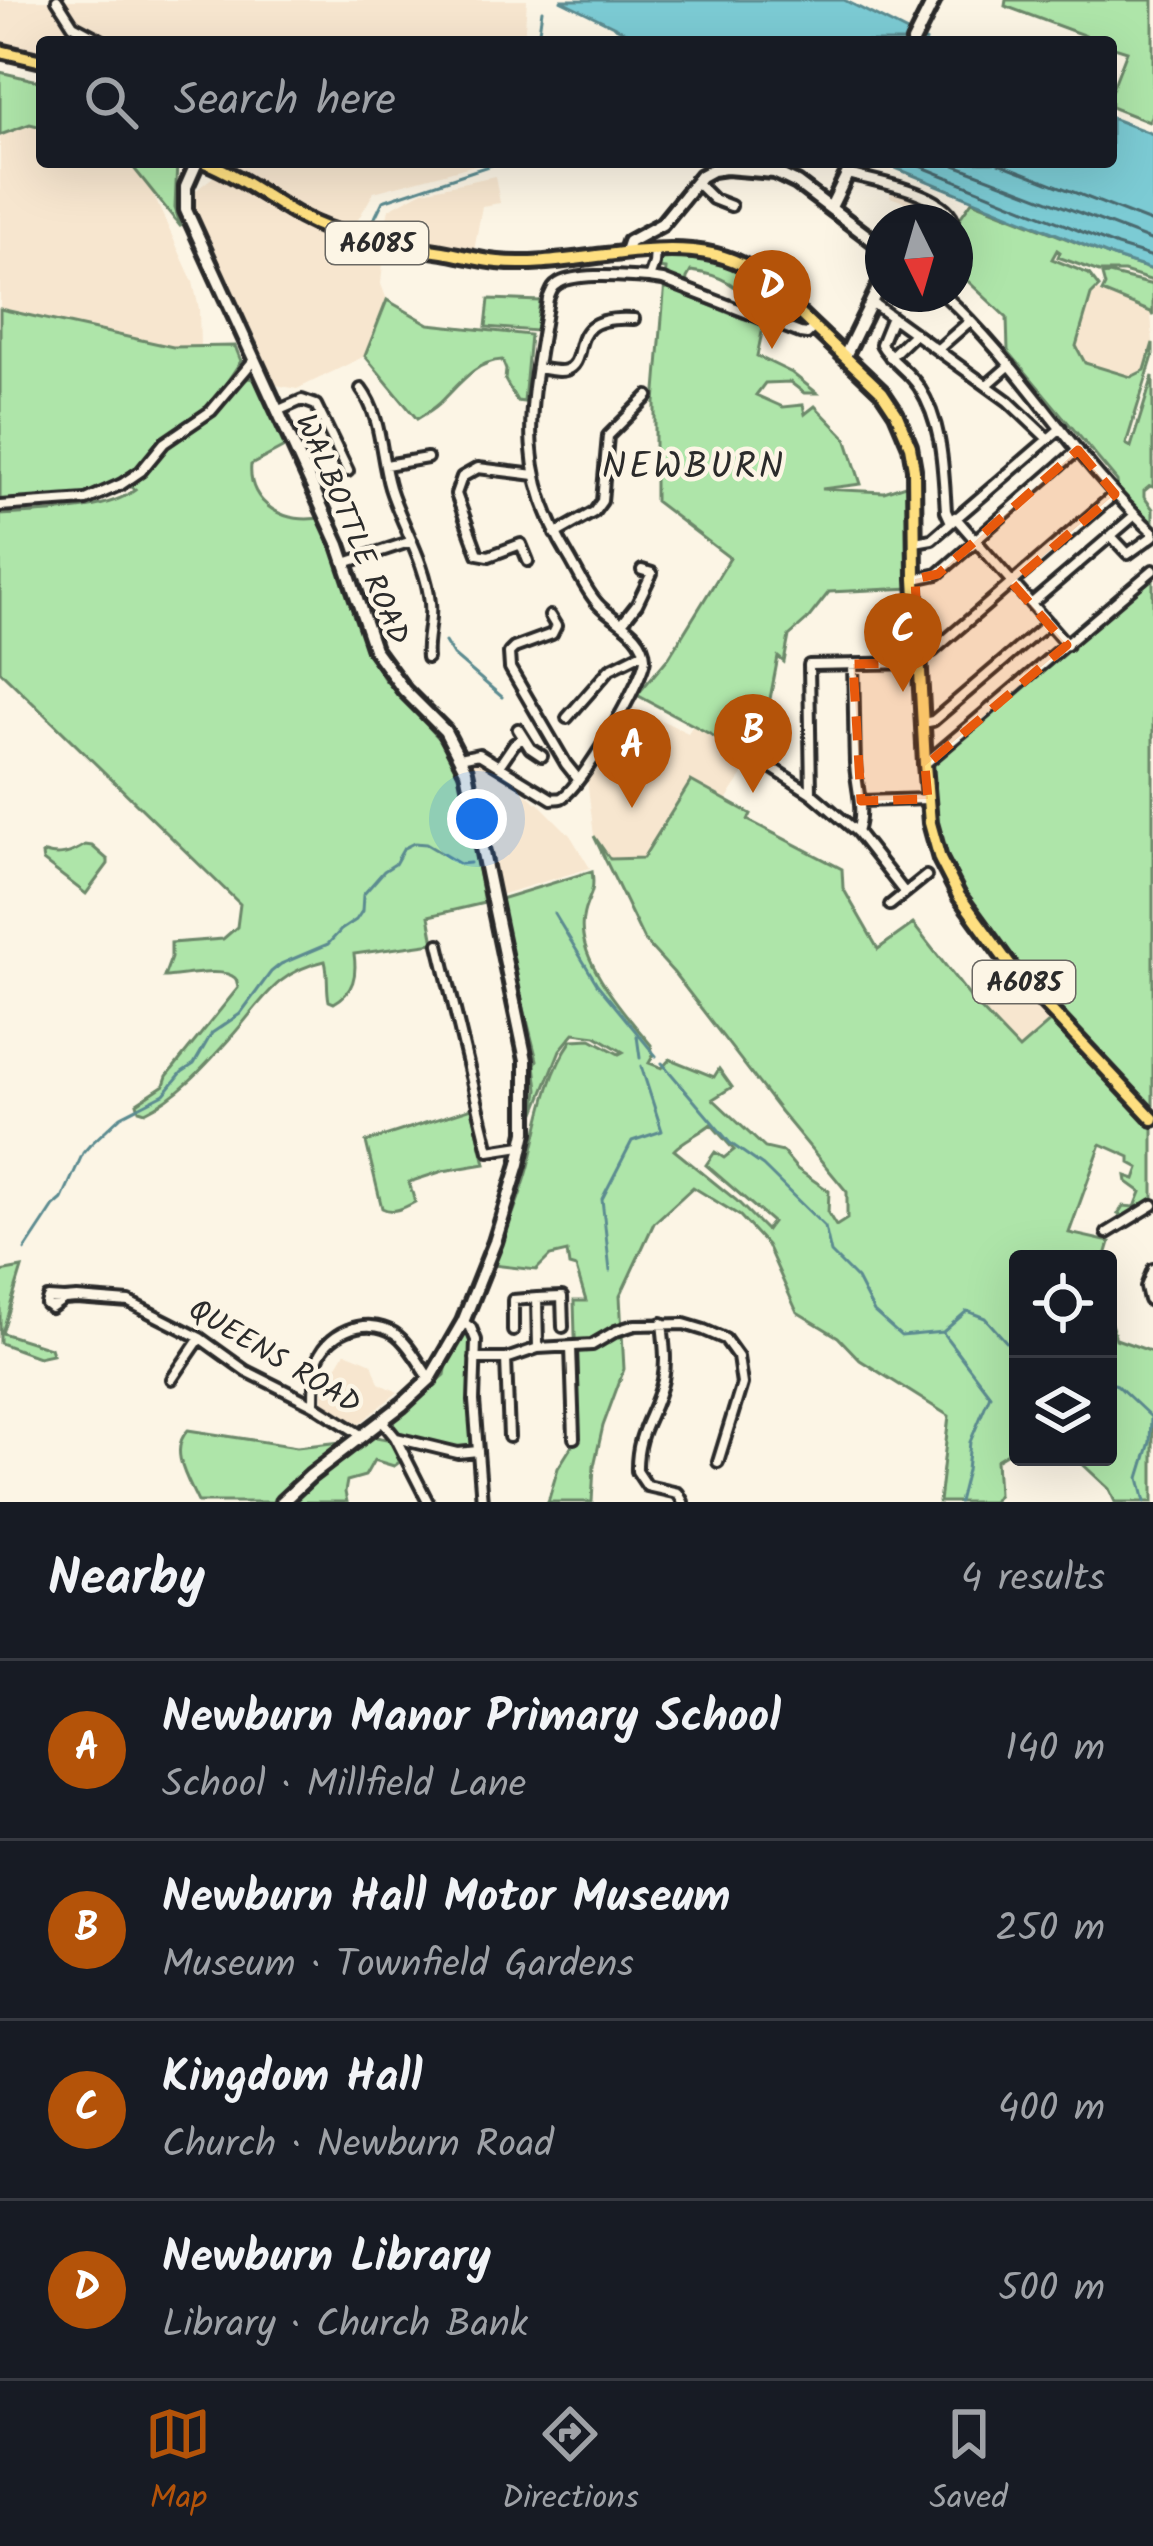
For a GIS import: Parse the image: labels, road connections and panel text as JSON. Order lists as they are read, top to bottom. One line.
{"streets":{"main road":["A6085"],"street":["WALBOTTLE ROAD","QUEENS ROAD"]},"crossings":[["WALBOTTLE ROAD","QUEENS ROAD"]],"districts":["NEWBURN"],"north":"bottom","page":{"search":"Search here","pins":["D","C","B","A"],"heading":["Nearby","4 results"],"list":[{"mark":"A","name":"Newburn Manor Primary School","note":"School · Millfield Lane","value":"140 m"},{"mark":"B","name":"Newburn Hall Motor Museum","note":"Museum · Townfield Gardens","value":"250 m"},{"mark":"C","name":"Kingdom Hall","note":"Church · Newburn Road","value":"400 m"},{"mark":"D","name":"Newburn Library","note":"Library · Church Bank","value":"500 m"}],"nav":["Map","Directions","Saved"]}}
